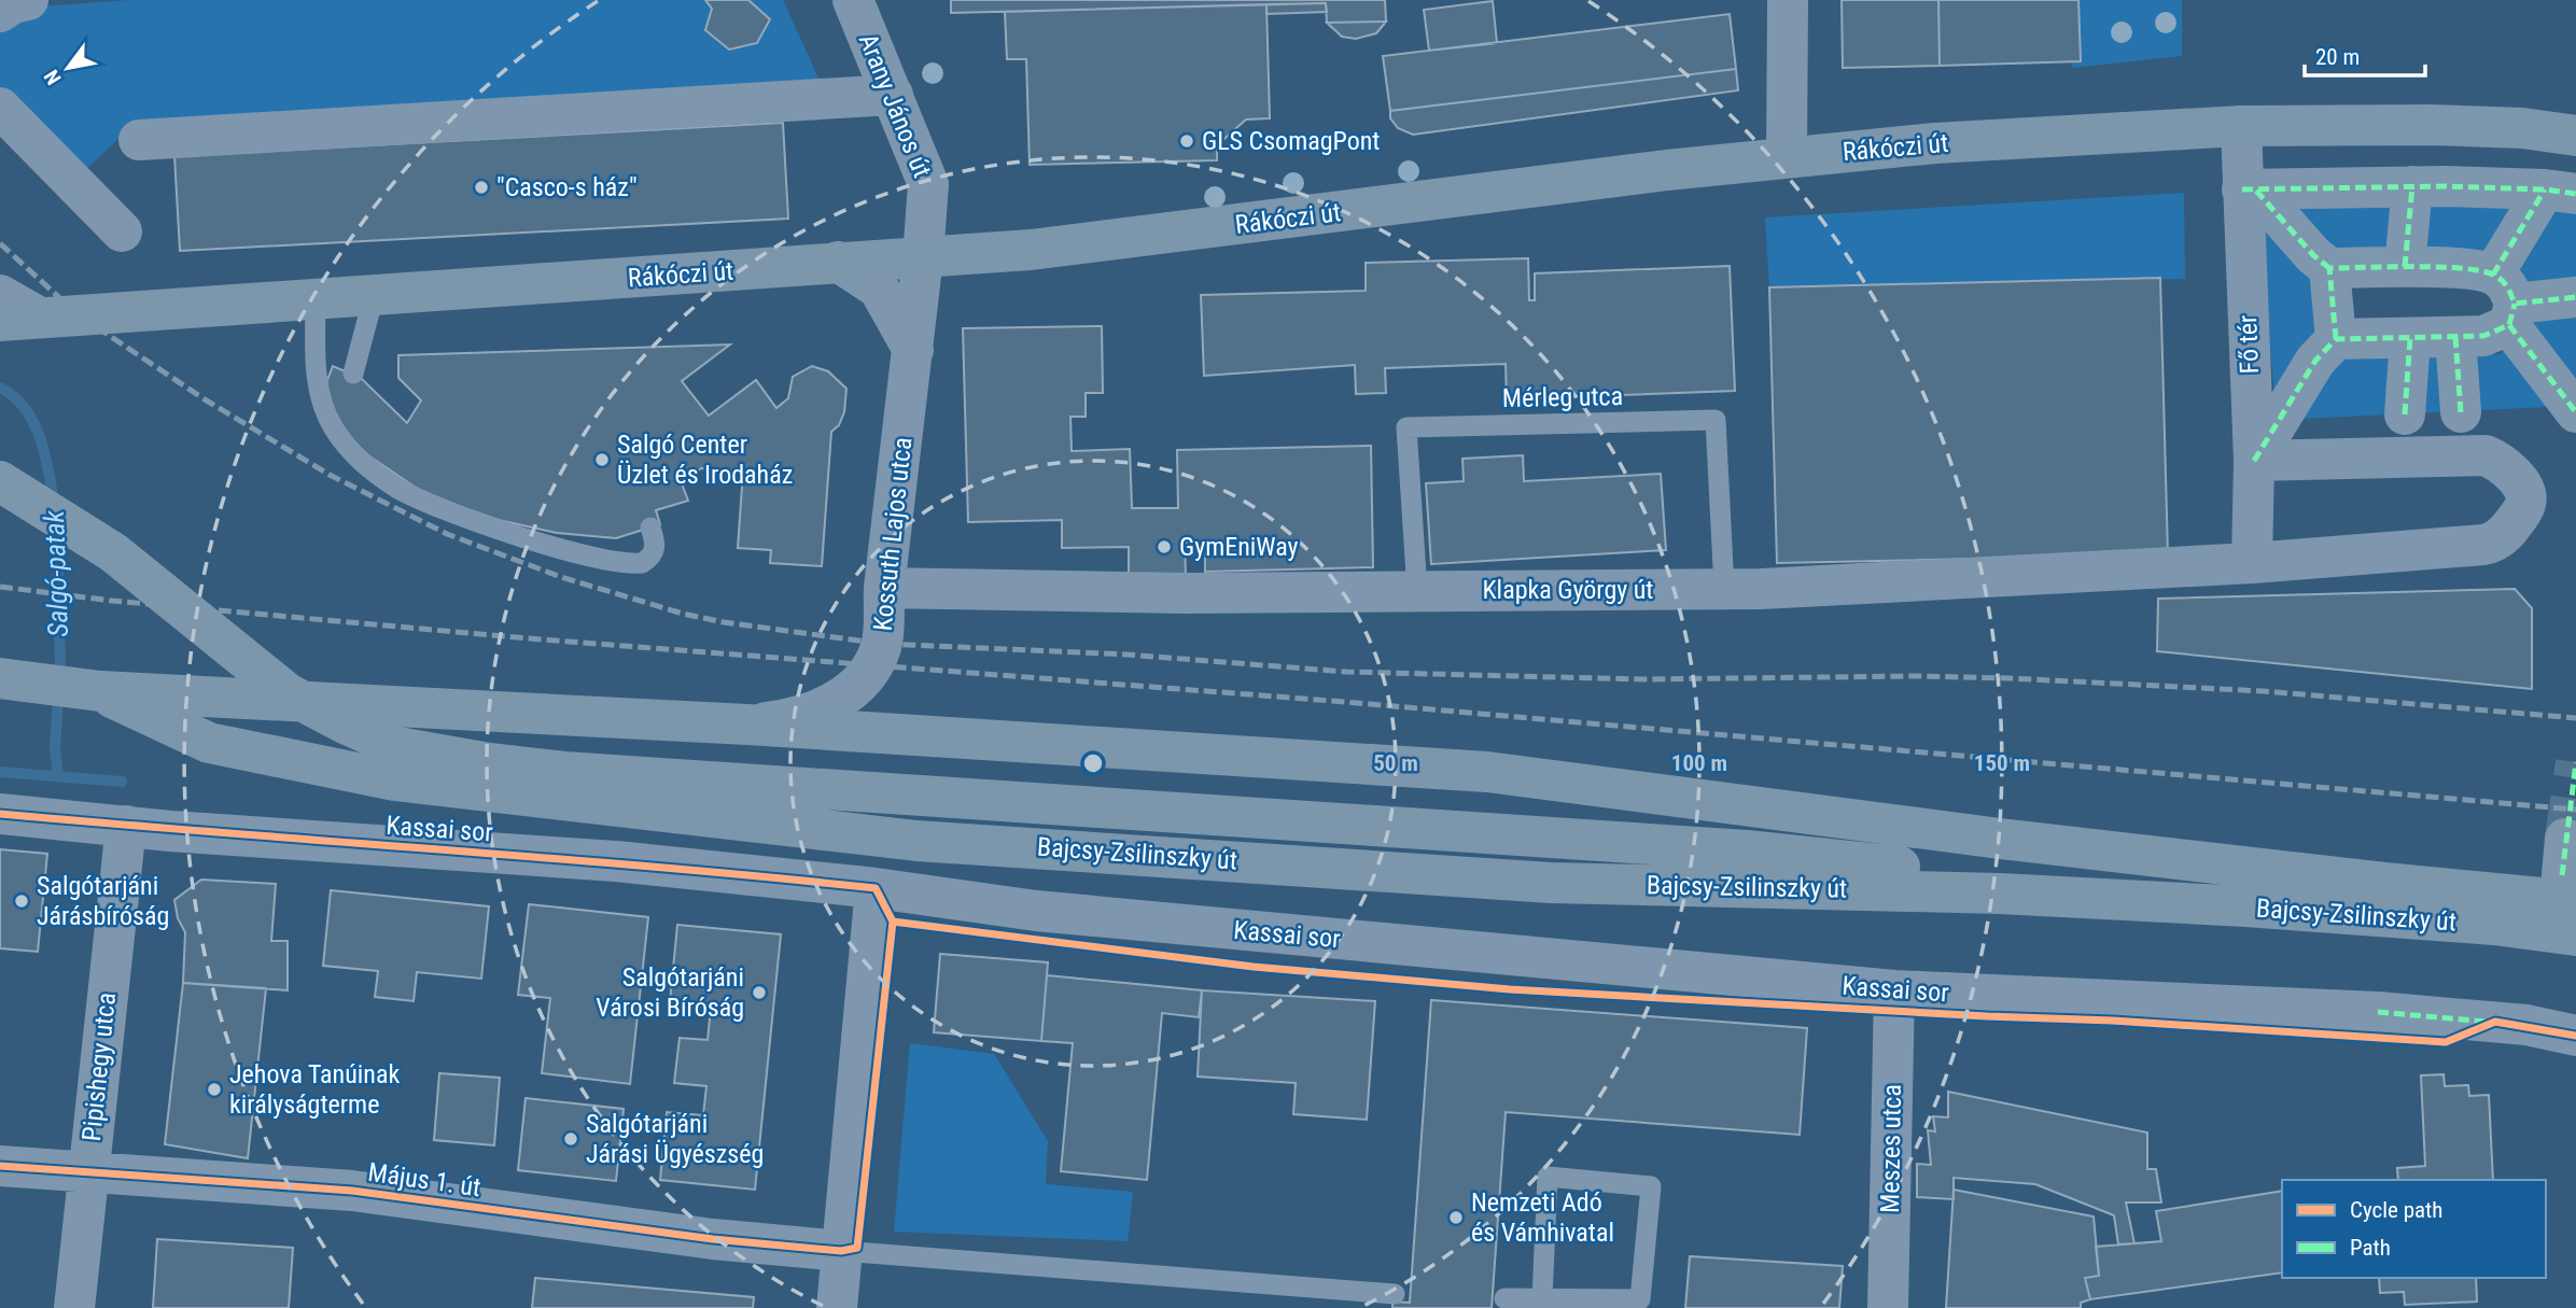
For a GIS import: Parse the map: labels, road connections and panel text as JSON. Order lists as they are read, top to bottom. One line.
{"streets":{"main road":["Rákóczi út","Bajcsy-Zsilinszky út"],"street":["Arany János út","Fő tér","Kossuth Lajos utca","Klapka György út","Kassai sor","Pipishegy utca","Meszes utca","Május 1. út"],"lane":["Mérleg utca"]},"crossings":[["Arany János út","Rákóczi út"],["Arany János út","Kossuth Lajos utca"],["Rákóczi út","Fő tér"],["Rákóczi út","Kossuth Lajos utca"],["Fő tér","Klapka György út"],["Mérleg utca","Klapka György út"],["Kossuth Lajos utca","Klapka György út"],["Kossuth Lajos utca","Bajcsy-Zsilinszky út"],["Kassai sor","Pipishegy utca"],["Kassai sor","Meszes utca"],["Pipishegy utca","Május 1. út"]],"water":["Salgó-patak"],"places":["GLS CsomagPont","\"Casco-s ház\"","Salgó Center Üzlet és Irodaház","GymEniWay","Salgótarjáni Járásbíróság","Salgótarjáni Városi Bíróság","Jehova Tanúinak királyságterme","Salgótarjáni Járási Ügyészség","Nemzeti Adó és Vámhivatal"],"legend":["Cycle path","Path"],"scale_bar":"20 m","north":"bottom left","rings":["50 m","100 m","150 m"]}
